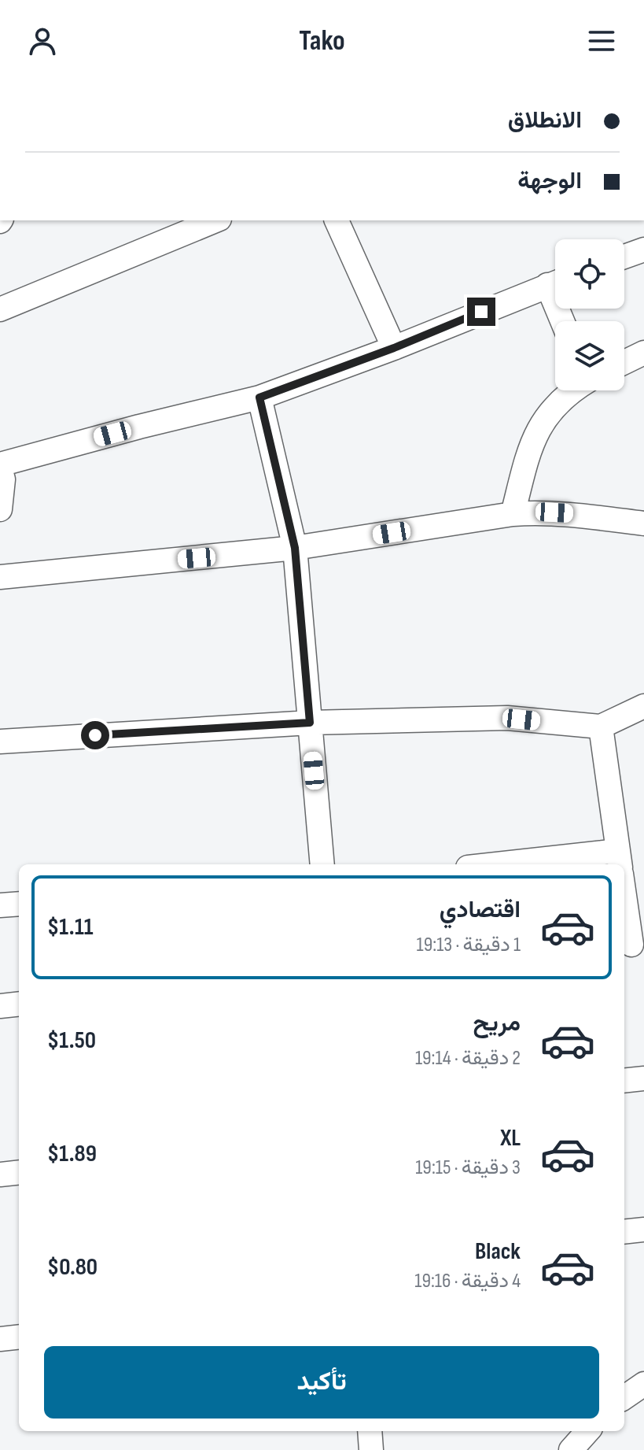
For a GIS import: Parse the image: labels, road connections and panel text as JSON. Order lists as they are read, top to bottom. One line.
{"page":{"header":"Tako","banner":["الانطلاق","الوجهة"],"list":[{"name":"اقتصادي","note":"1 دقيقة · 19:13","value":"$1.11"},{"name":"مريح","note":"2 دقيقة · 19:14","value":"$1.50"},{"name":"XL","note":"3 دقيقة · 19:15","value":"$1.89"},{"name":"Black","note":"4 دقيقة · 19:16","value":"$0.80"}],"buttons":"تأكيد"}}
